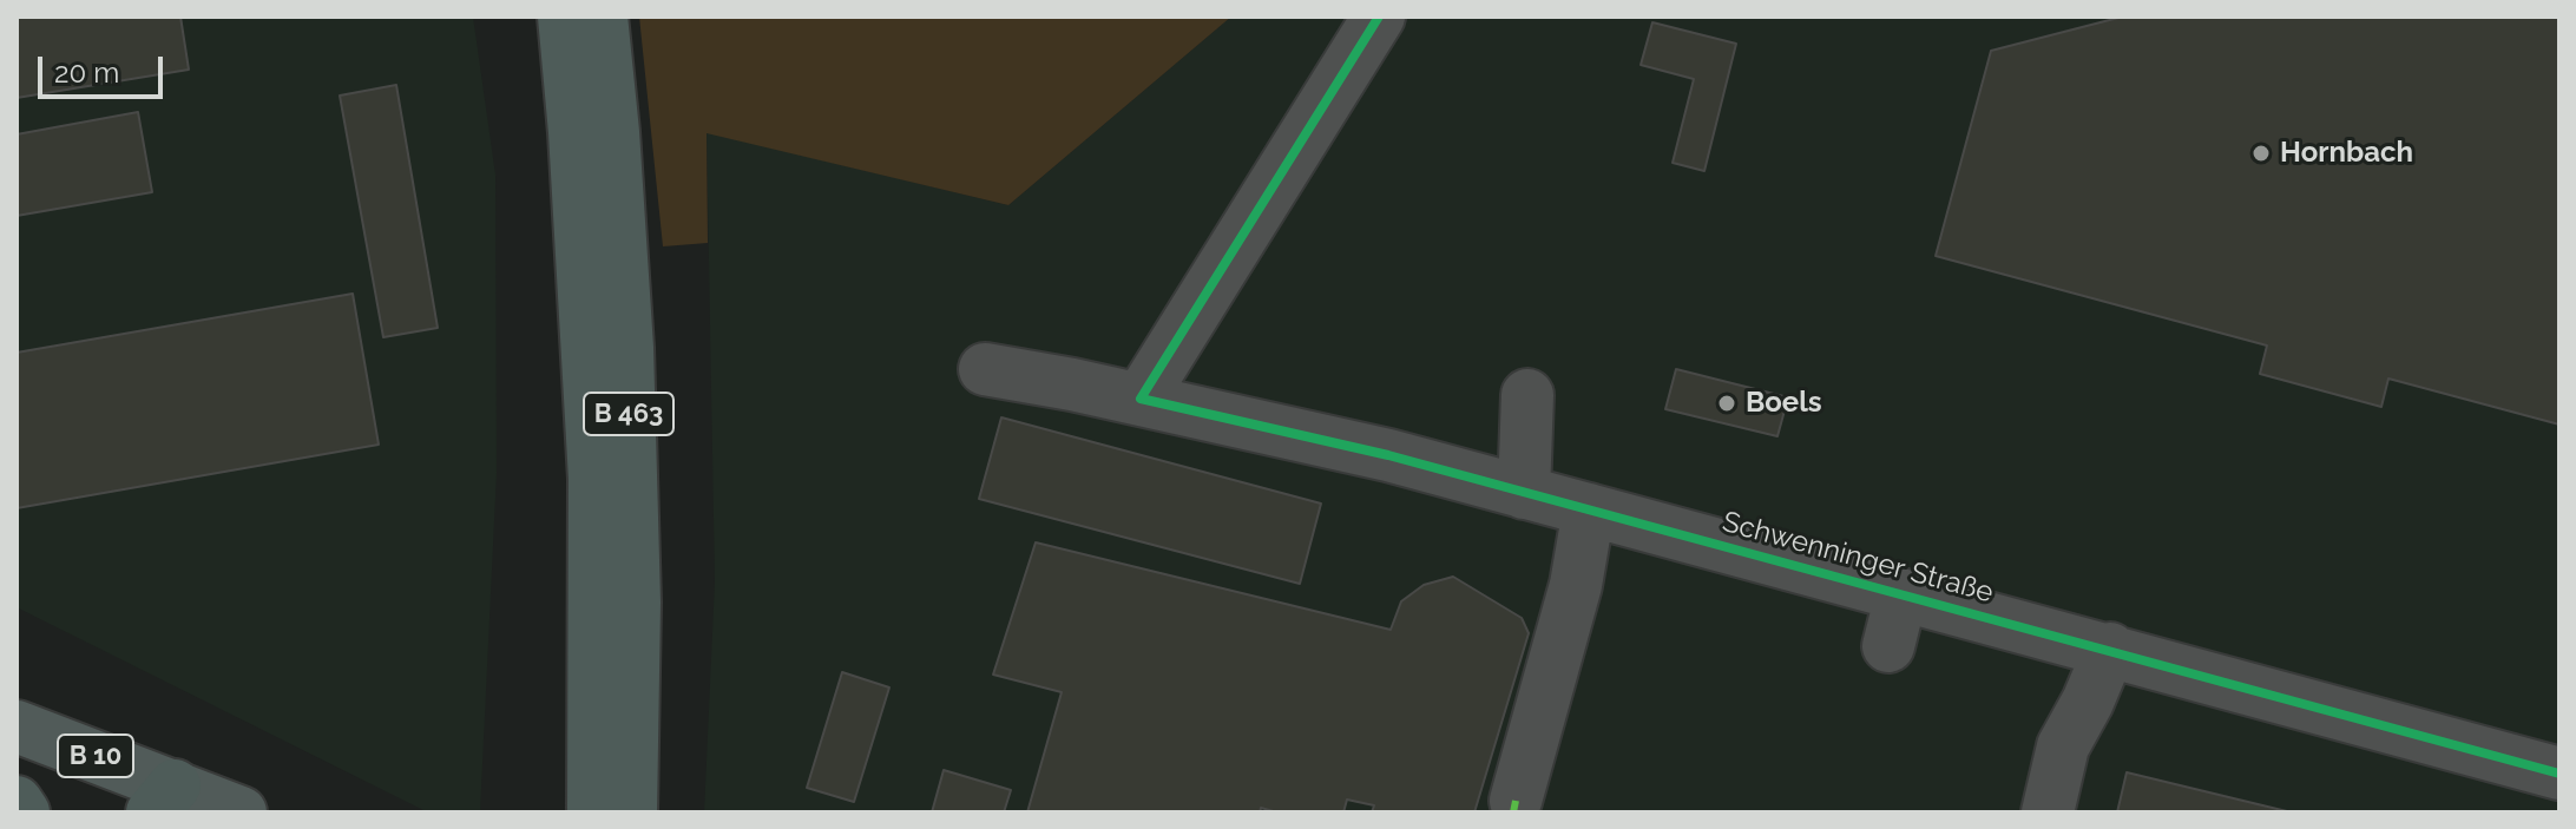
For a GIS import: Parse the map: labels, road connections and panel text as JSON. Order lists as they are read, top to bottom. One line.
{"streets":{"highway":["B 463"],"main road":["B 10"],"street":["Schwenninger Straße"]},"places":["Hornbach","Boels"],"scale_bar":"20 m"}
